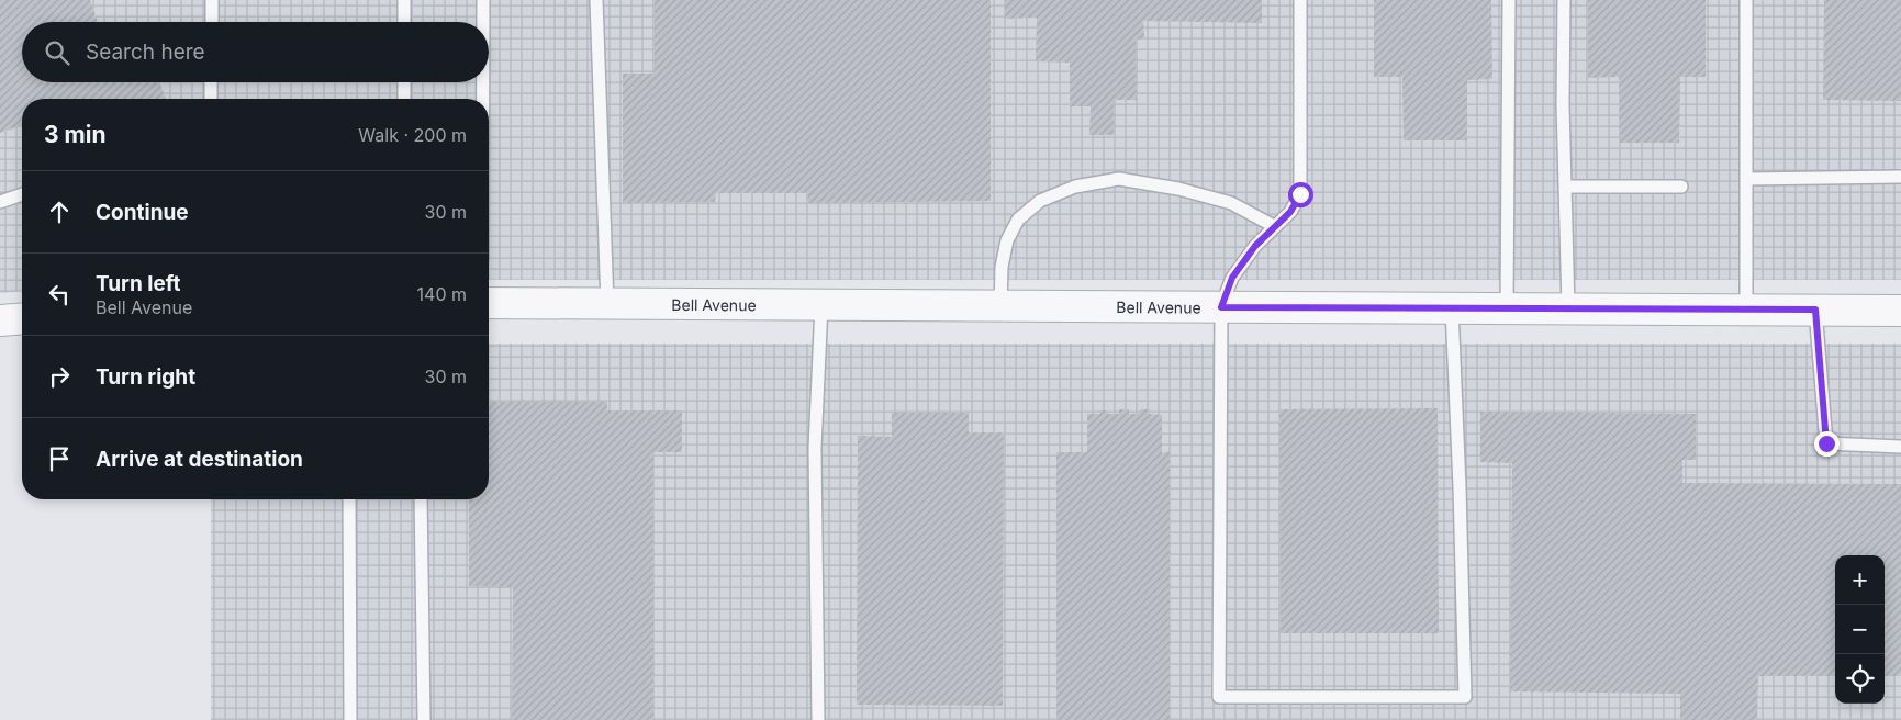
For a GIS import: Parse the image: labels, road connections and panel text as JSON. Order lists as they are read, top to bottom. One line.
{"streets":{"street":["Bell Avenue"]},"page":{"search":"Search here","heading":["3 min","Walk · 200 m"],"list":[["Continue","30 m"],["Turn left","Bell Avenue","140 m"],["Turn right","30 m"],"Arrive at destination"],"map_buttons":["+","−"]}}
